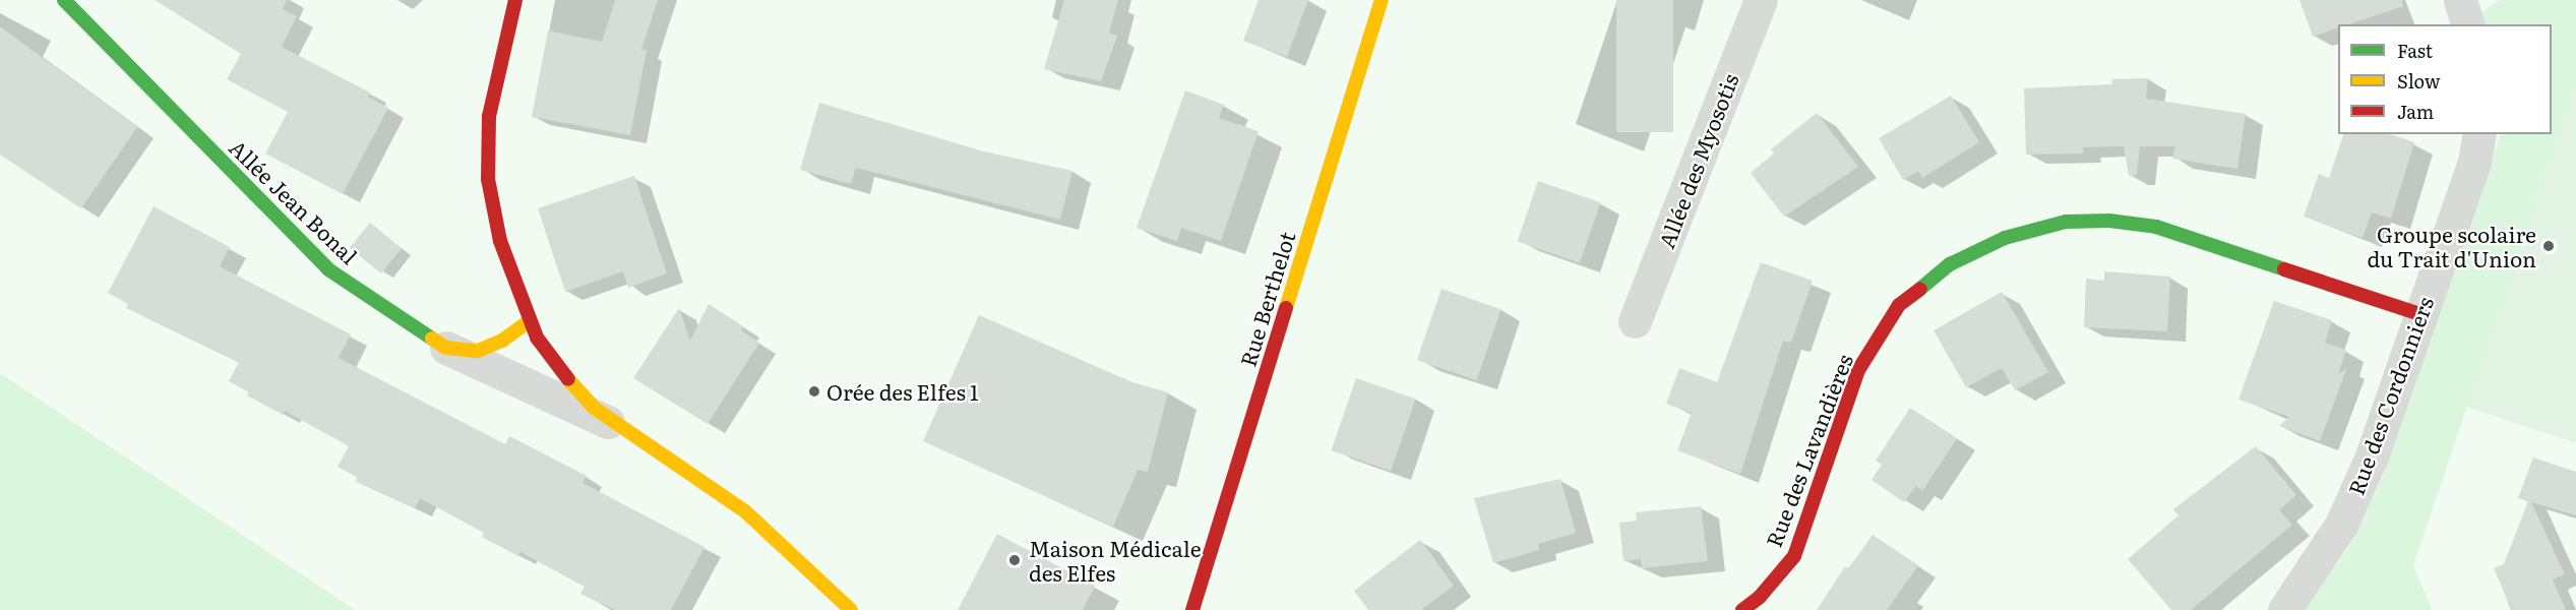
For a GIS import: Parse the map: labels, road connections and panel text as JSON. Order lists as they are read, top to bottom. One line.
{"streets":{"street":["Allée des Myosotis","Allée Jean Bonal","Rue Berthelot","Rue des Cordonniers","Rue des Lavandières"]},"crossings":[["Rue des Cordonniers","Rue des Lavandières"]],"places":["Groupe scolaire du Trait d'Union","Orée des Elfes 1","Maison Médicale des Elfes"],"legend":["Fast","Slow","Jam"]}
